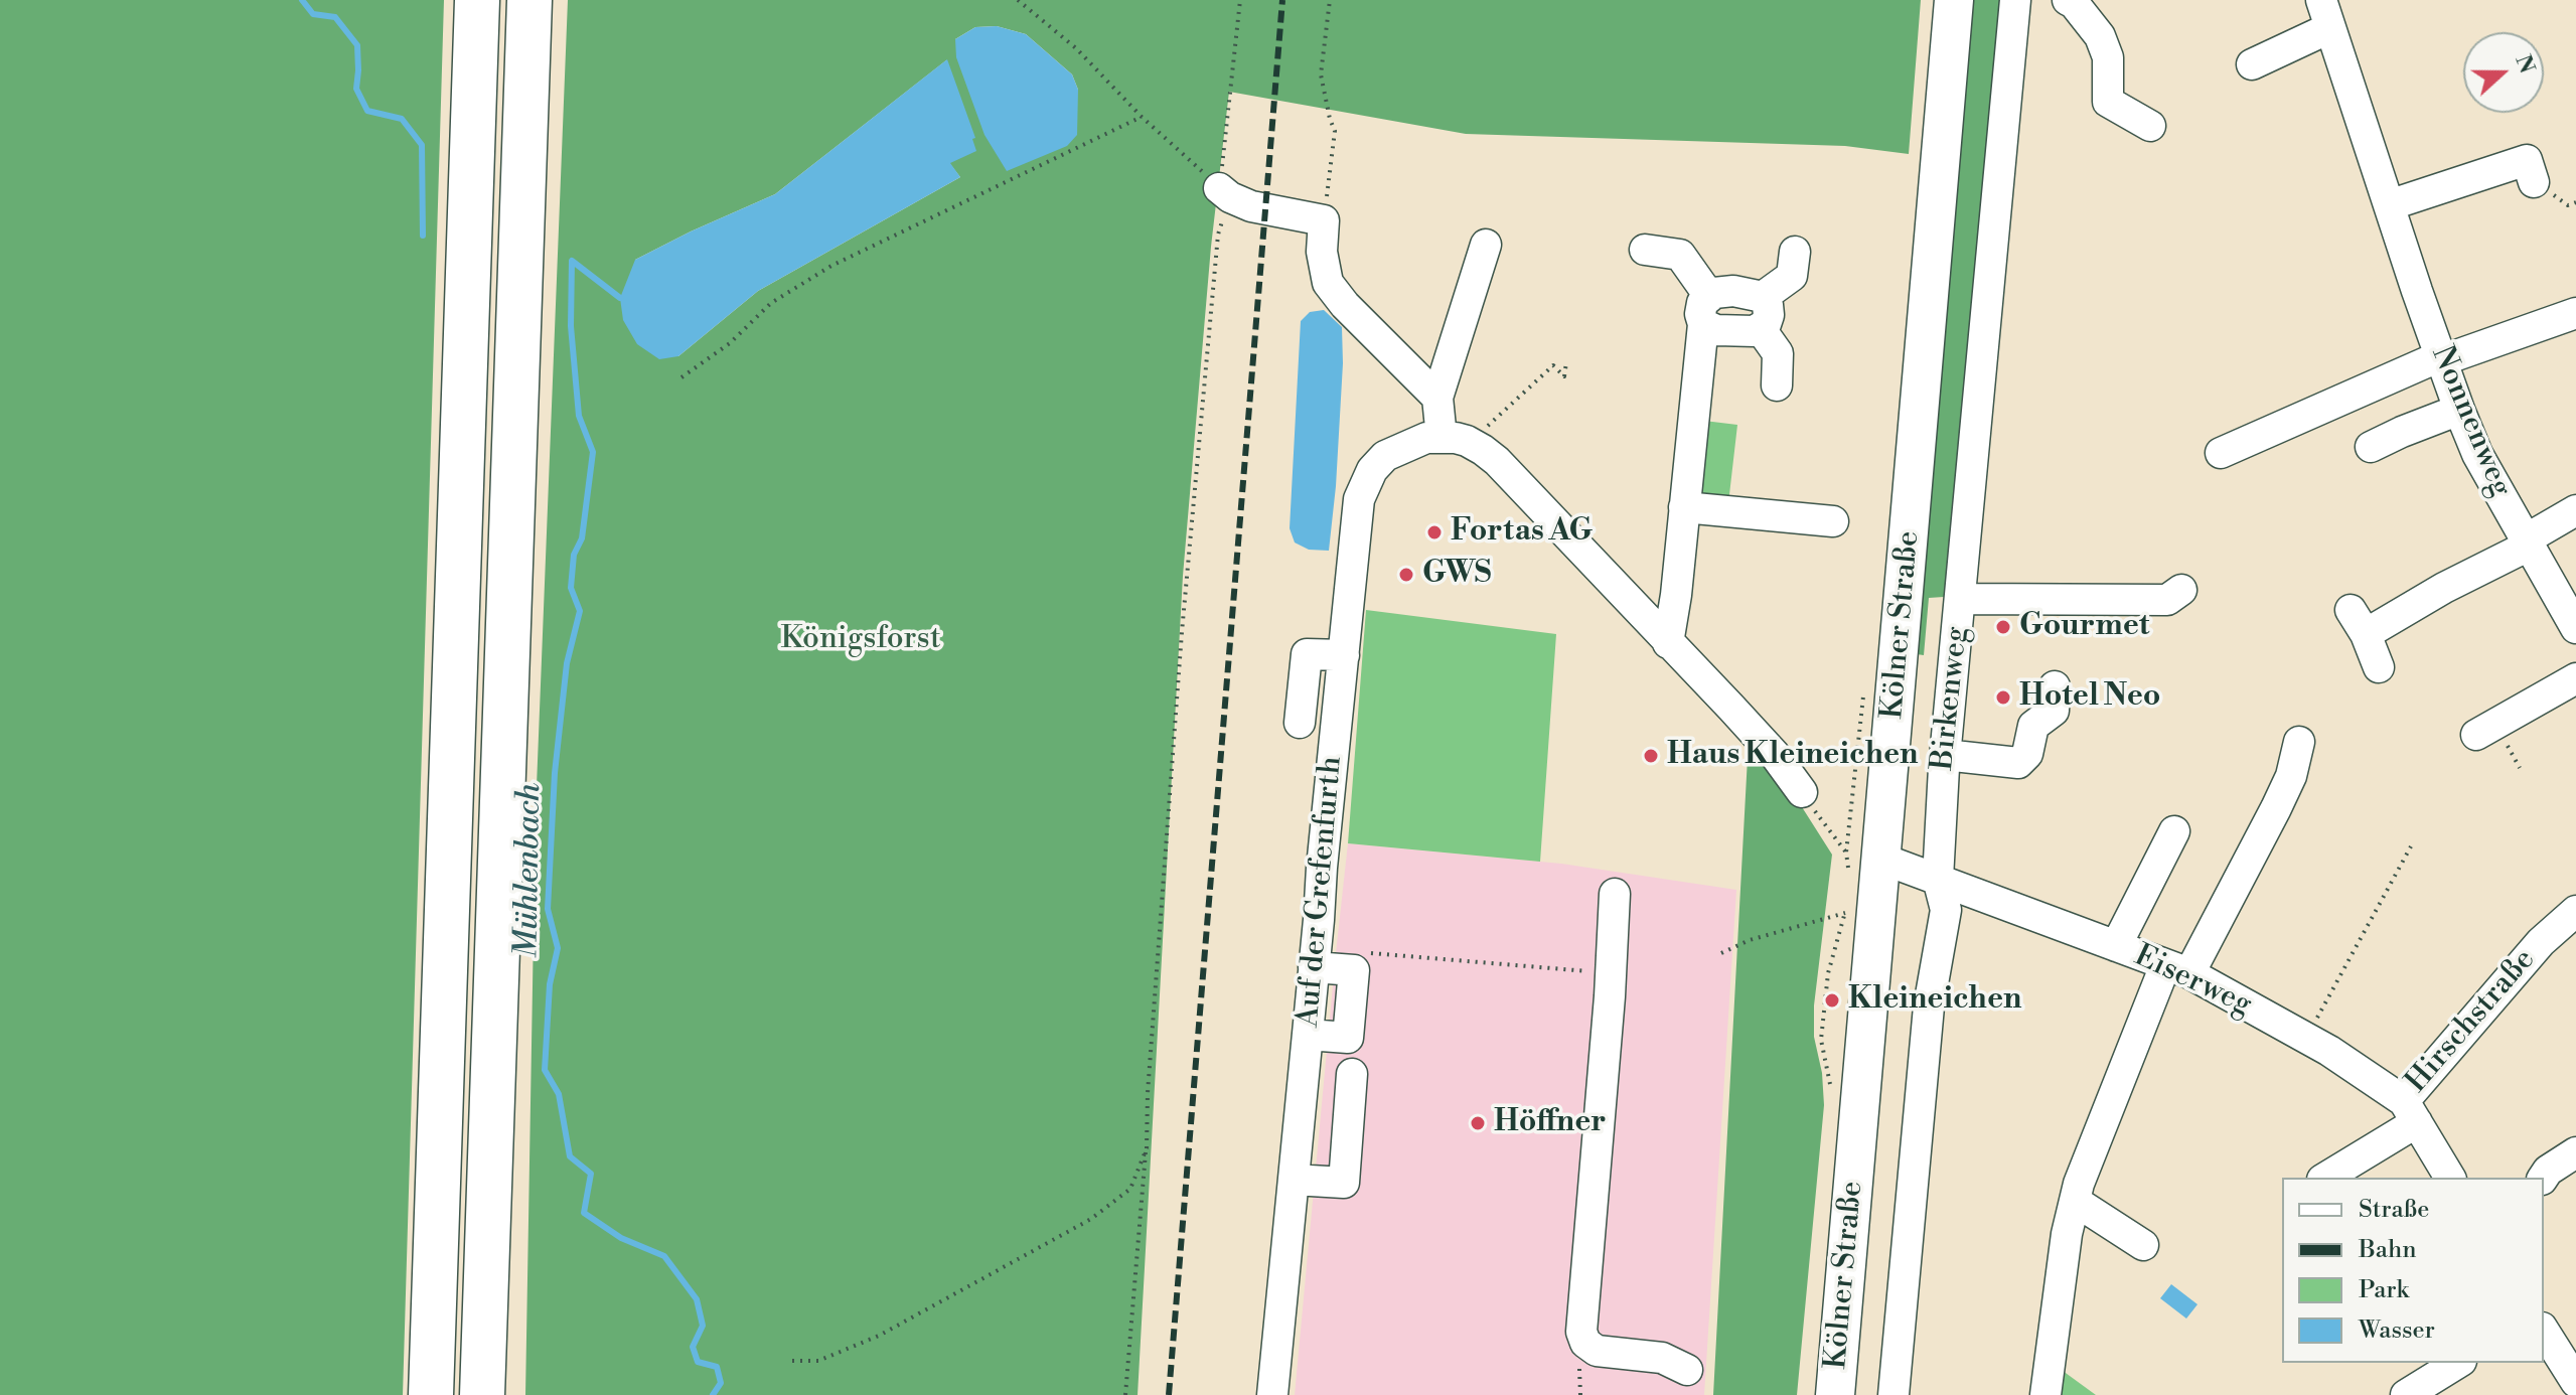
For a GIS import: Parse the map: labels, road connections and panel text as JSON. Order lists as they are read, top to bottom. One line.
{"streets":{"main road":["Kölner Straße"],"street":["Nonnenweg","Birkenweg","Auf der Grefenfurth","Eiserweg","Hirschstraße"]},"crossings":[["Kölner Straße","Eiserweg"],["Birkenweg","Eiserweg"],["Eiserweg","Hirschstraße"]],"water":["Mühlenbach"],"parks":["Königsforst"],"places":["Fortas AG","GWS","Gourmet","Hotel Neo","Haus Kleineichen","Kleineichen","Höffner"],"legend":["Straße","Bahn","Park","Wasser"],"north":"right"}
